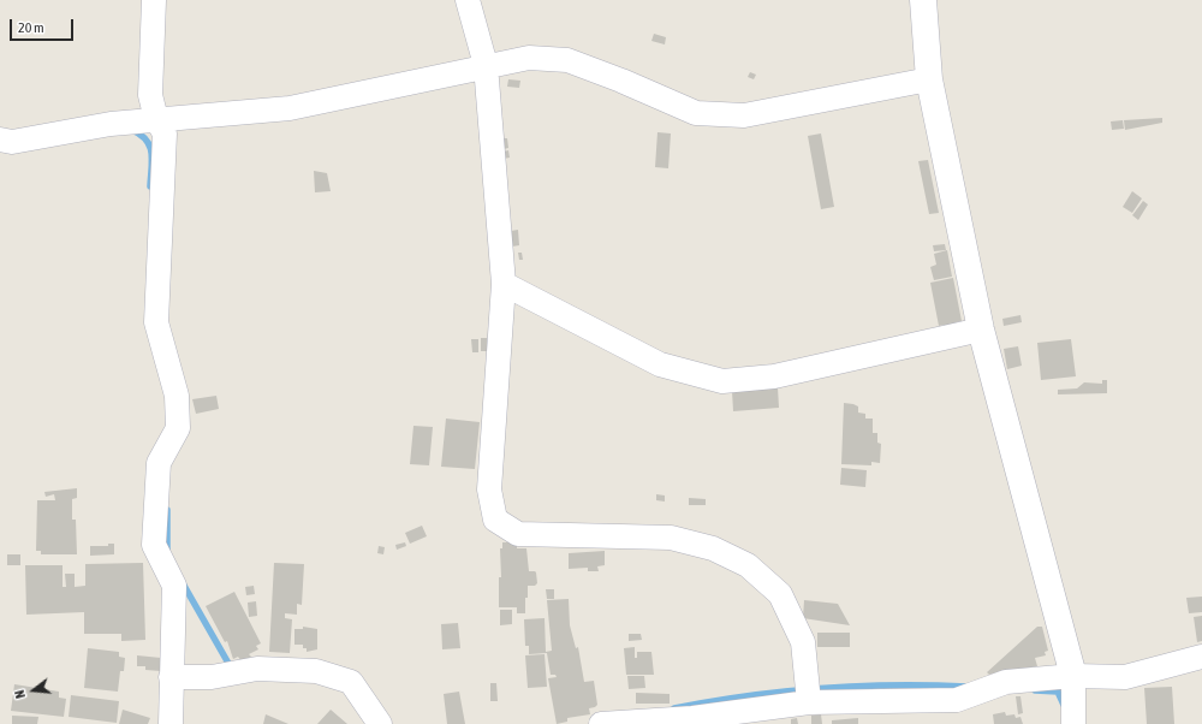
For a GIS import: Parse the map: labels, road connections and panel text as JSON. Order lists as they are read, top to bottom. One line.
{"scale_bar":"20 m","north":"left"}
